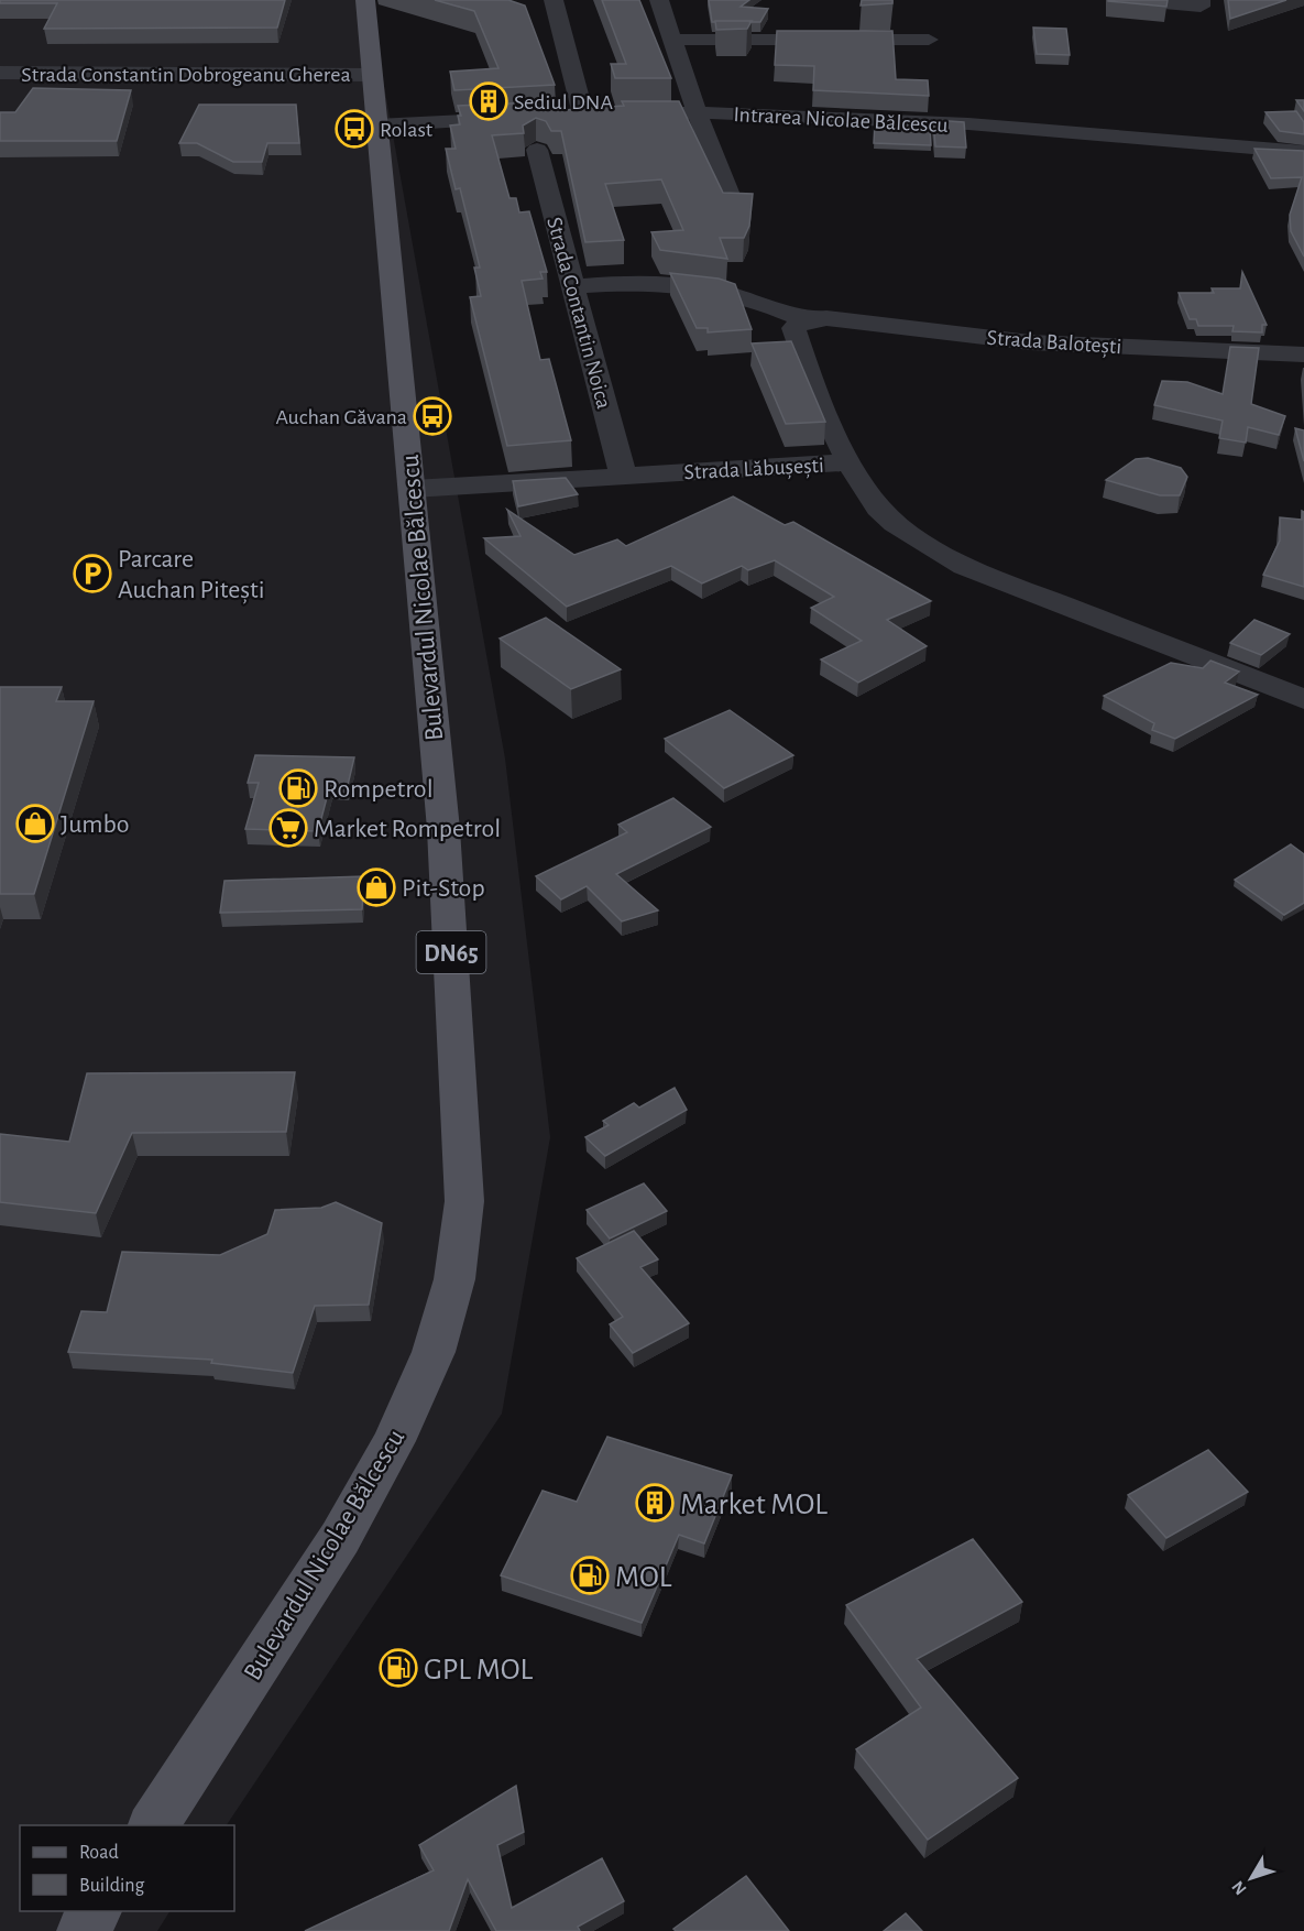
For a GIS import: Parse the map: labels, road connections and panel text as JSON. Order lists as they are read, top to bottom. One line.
{"streets":{"main road":["Bulevardul Nicolae Bălcescu","DN65"],"street":["Strada Constantin Dobrogeanu Gherea","Intrarea Nicolae Bălcescu","Strada Contantin Noica","Strada Balotești","Strada Lăbușești"]},"crossings":[["Strada Constantin Dobrogeanu Gherea","Bulevardul Nicolae Bălcescu"],["Strada Contantin Noica","Strada Balotești"],["Strada Contantin Noica","Strada Lăbușești"],["Strada Lăbușești","Bulevardul Nicolae Bălcescu"]],"places":{"building":["Sediul DNA","Market MOL"],"bus stop":["Rolast","Auchan Găvana"],"parking":["Parcare Auchan Pitești"],"fuel station":["Rompetrol","MOL","GPL MOL"],"shop":["Jumbo","Pit-Stop"],"supermarket":["Market Rompetrol"]},"legend":["Road","Building"],"north":"bottom left"}
